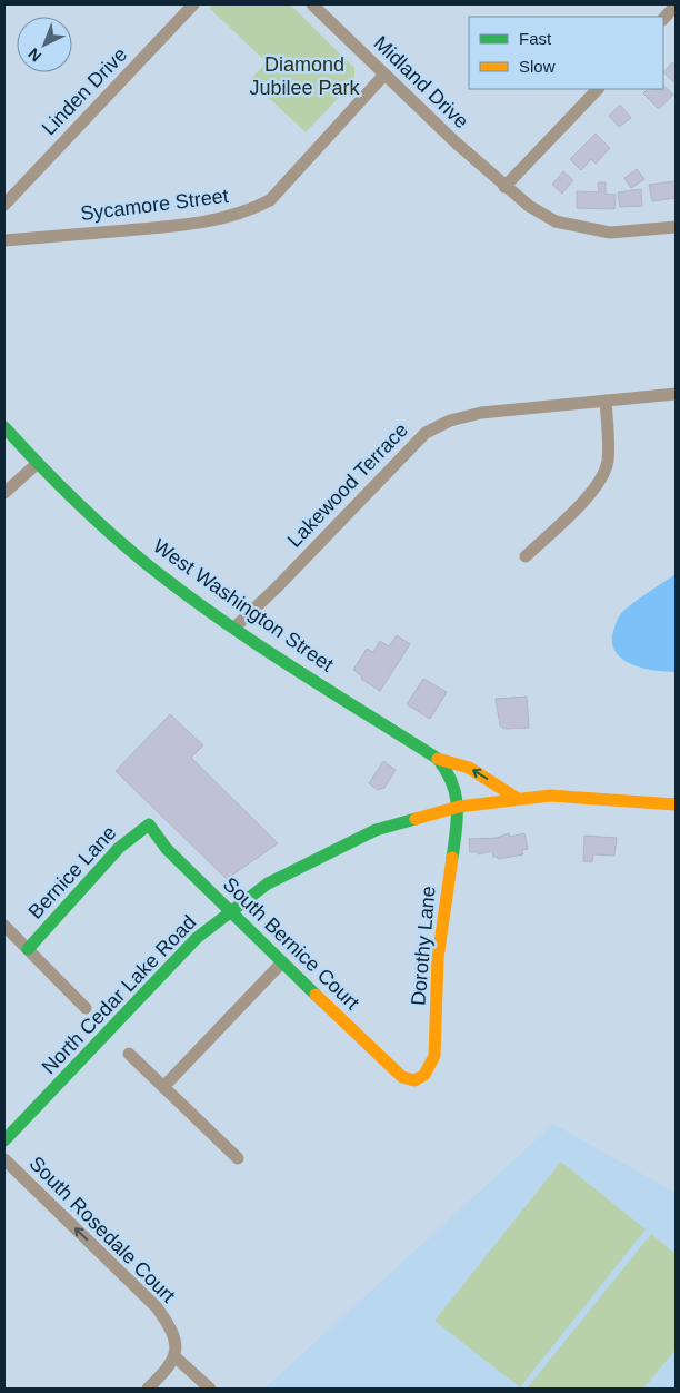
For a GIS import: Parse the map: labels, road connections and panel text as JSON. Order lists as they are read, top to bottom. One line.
{"streets":{"main road":["West Washington Street","Bernice Lane","South Bernice Court","Dorothy Lane","North Cedar Lake Road"],"street":["Midland Drive","Linden Drive","Sycamore Street","Lakewood Terrace","South Rosedale Court"]},"crossings":[["Midland Drive","Sycamore Street"],["Lakewood Terrace","West Washington Street"],["West Washington Street","Dorothy Lane"],["West Washington Street","North Cedar Lake Road"],["Bernice Lane","South Bernice Court"],["South Bernice Court","Dorothy Lane"],["South Bernice Court","North Cedar Lake Road"],["Dorothy Lane","North Cedar Lake Road"]],"one_way":["South Rosedale Court"],"parks":["Diamond Jubilee Park"],"legend":["Fast","Slow"],"north":"bottom left"}
